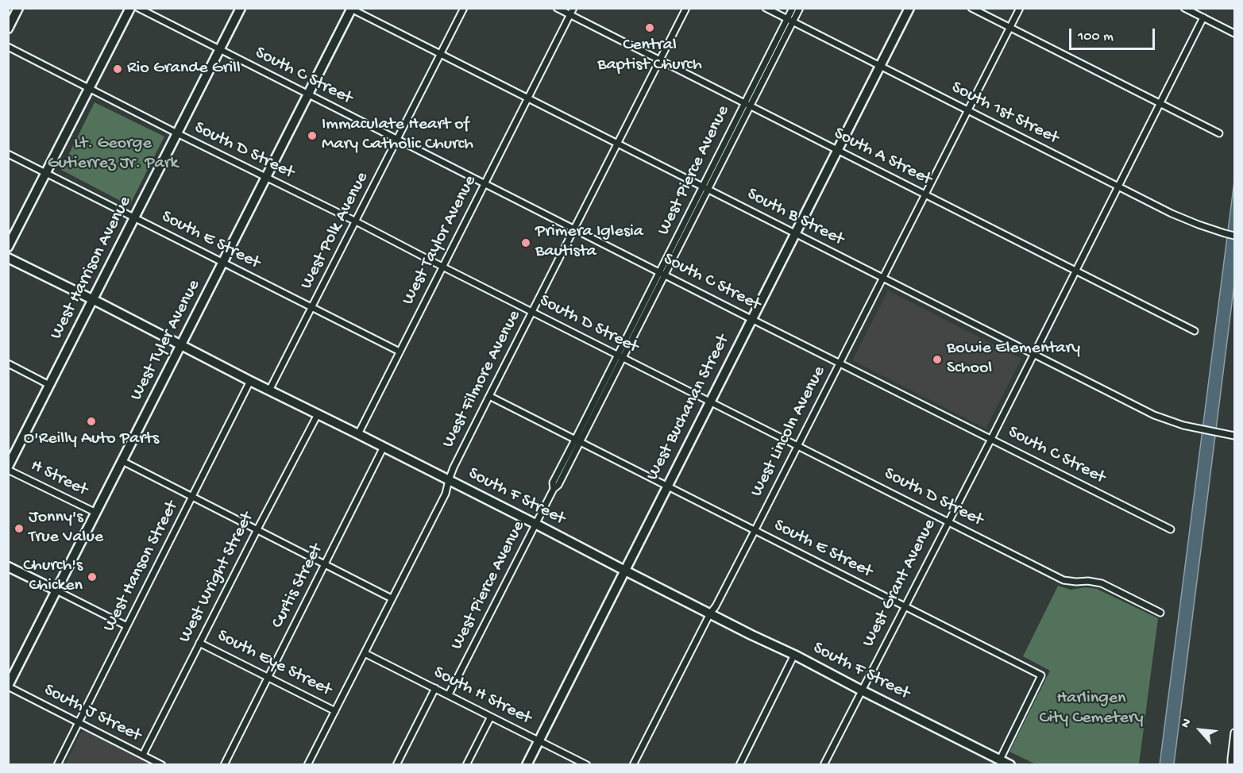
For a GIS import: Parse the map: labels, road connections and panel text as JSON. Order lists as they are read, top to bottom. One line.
{"streets":{"street":["South C Street","South 1st Street","South D Street","South A Street","West Pierce Avenue","South B Street","West Polk Avenue","South E Street","West Taylor Avenue","West Harrison Avenue","West Tyler Avenue","West Filmore Avenue","West Buchanan Street","West Lincoln Avenue","H Street","South F Street","West Hanson Street","West Wright Street","West Grant Avenue","Curtis Street","South Eye Street","South H Street","South J Street"]},"crossings":[["South C Street","West Pierce Avenue"],["South C Street","West Polk Avenue"],["South C Street","West Taylor Avenue"],["South C Street","West Harrison Avenue"],["South C Street","West Tyler Avenue"],["South C Street","West Filmore Avenue"],["South C Street","West Buchanan Street"],["South C Street","West Lincoln Avenue"],["South C Street","West Grant Avenue"],["South 1st Street","West Pierce Avenue"],["South 1st Street","West Buchanan Street"],["South 1st Street","West Lincoln Avenue"],["South 1st Street","West Grant Avenue"],["South D Street","West Pierce Avenue"],["South D Street","West Polk Avenue"],["South D Street","West Taylor Avenue"],["South D Street","West Harrison Avenue"],["South D Street","West Tyler Avenue"],["South D Street","West Filmore Avenue"],["South D Street","West Buchanan Street"],["South D Street","West Lincoln Avenue"],["South D Street","West Grant Avenue"],["South A Street","West Pierce Avenue"],["South A Street","West Taylor Avenue"],["South A Street","West Filmore Avenue"],["South A Street","West Buchanan Street"],["South A Street","West Lincoln Avenue"],["South A Street","West Grant Avenue"],["West Pierce Avenue","South B Street"],["West Pierce Avenue","South E Street"],["West Pierce Avenue","South F Street"],["West Pierce Avenue","South H Street"],["South B Street","West Polk Avenue"],["South B Street","West Taylor Avenue"],["South B Street","West Tyler Avenue"],["South B Street","West Filmore Avenue"],["South B Street","West Buchanan Street"],["South B Street","West Lincoln Avenue"],["South B Street","West Grant Avenue"],["West Polk Avenue","South E Street"],["West Polk Avenue","South F Street"],["South E Street","West Taylor Avenue"],["South E Street","West Harrison Avenue"],["South E Street","West Tyler Avenue"],["South E Street","West Filmore Avenue"],["South E Street","West Buchanan Street"],["South E Street","West Lincoln Avenue"],["South E Street","South F Street"],["South E Street","West Grant Avenue"],["West Taylor Avenue","South F Street"],["West Harrison Avenue","H Street"],["West Harrison Avenue","South F Street"],["West Tyler Avenue","H Street"],["West Tyler Avenue","South F Street"],["West Tyler Avenue","South J Street"],["West Filmore Avenue","South F Street"],["West Filmore Avenue","South Eye Street"],["West Filmore Avenue","South H Street"],["West Buchanan Street","South F Street"],["West Buchanan Street","South H Street"],["West Lincoln Avenue","South F Street"],["South F Street","West Hanson Street"],["South F Street","West Wright Street"],["South F Street","West Grant Avenue"],["South F Street","Curtis Street"],["West Hanson Street","South J Street"],["West Wright Street","South Eye Street"],["West Wright Street","South J Street"],["Curtis Street","South Eye Street"]],"parks":["Lt. George Gutierrez Jr. Park","Harlingen City Cemetery"],"places":["Central Baptist Church","Rio Grande Grill","Immaculate Heart of Mary Catholic Church","Primera Iglesia Bautista","Bowie Elementary School","O'Reilly Auto Parts","Jonny's True Value","Church's Chicken"],"scale_bar":"100 m","north":"top left"}
